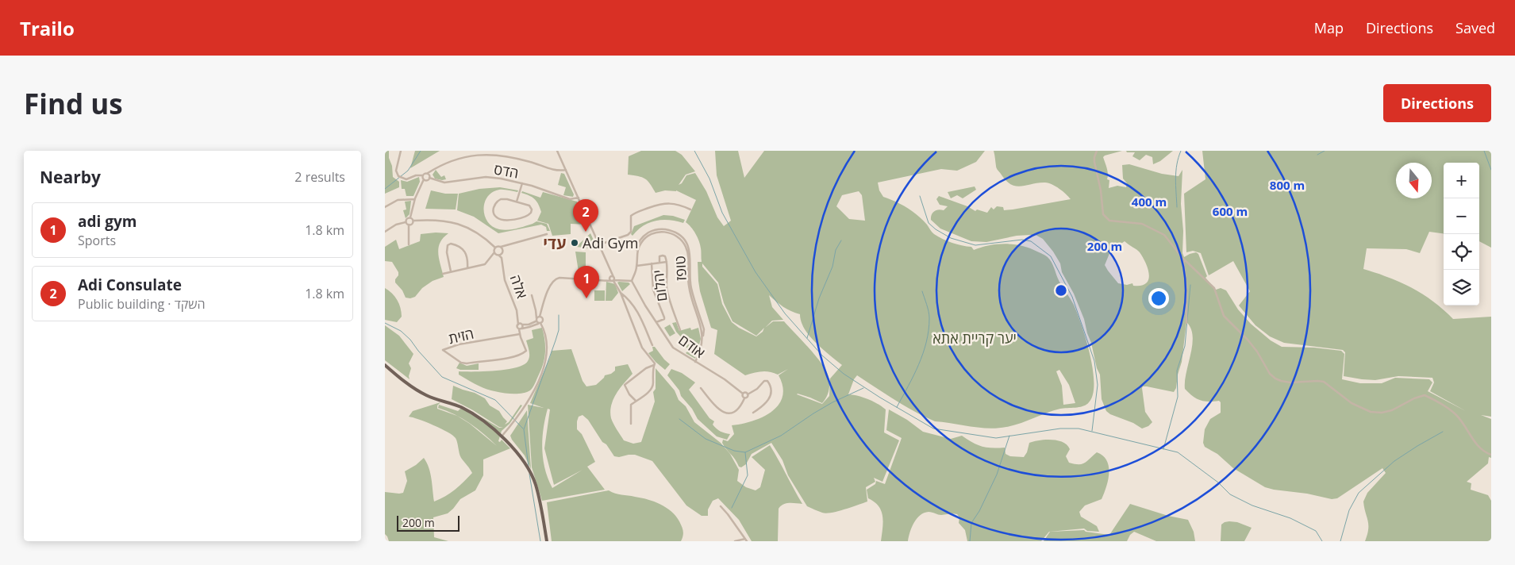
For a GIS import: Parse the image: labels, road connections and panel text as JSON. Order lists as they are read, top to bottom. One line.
{"streets":{"street":["הדס","טופז","יהלום","אלה","הזית","אודם"]},"crossings":[["טופז","אודם"],["אלה","הזית"]],"districts":["עדי"],"parks":["יער קריית אתא"],"places":["Adi Gym"],"scale_bar":"200 m","north":"bottom","page":{"header":"Trailo","nav":["Map","Directions","Saved"],"buttons":"Directions","title":"Find us","heading":["Nearby","2 results"],"map_buttons":["+","−"],"pins":["2","1"],"list":[{"mark":"1","name":"adi gym","note":"Sports","value":"1.8 km"},{"mark":"2","name":"Adi Consulate","note":"Public building · השקד","value":"1.8 km"}],"scale":"200 m"},"rings":["800 m","400 m","600 m","200 m"]}
